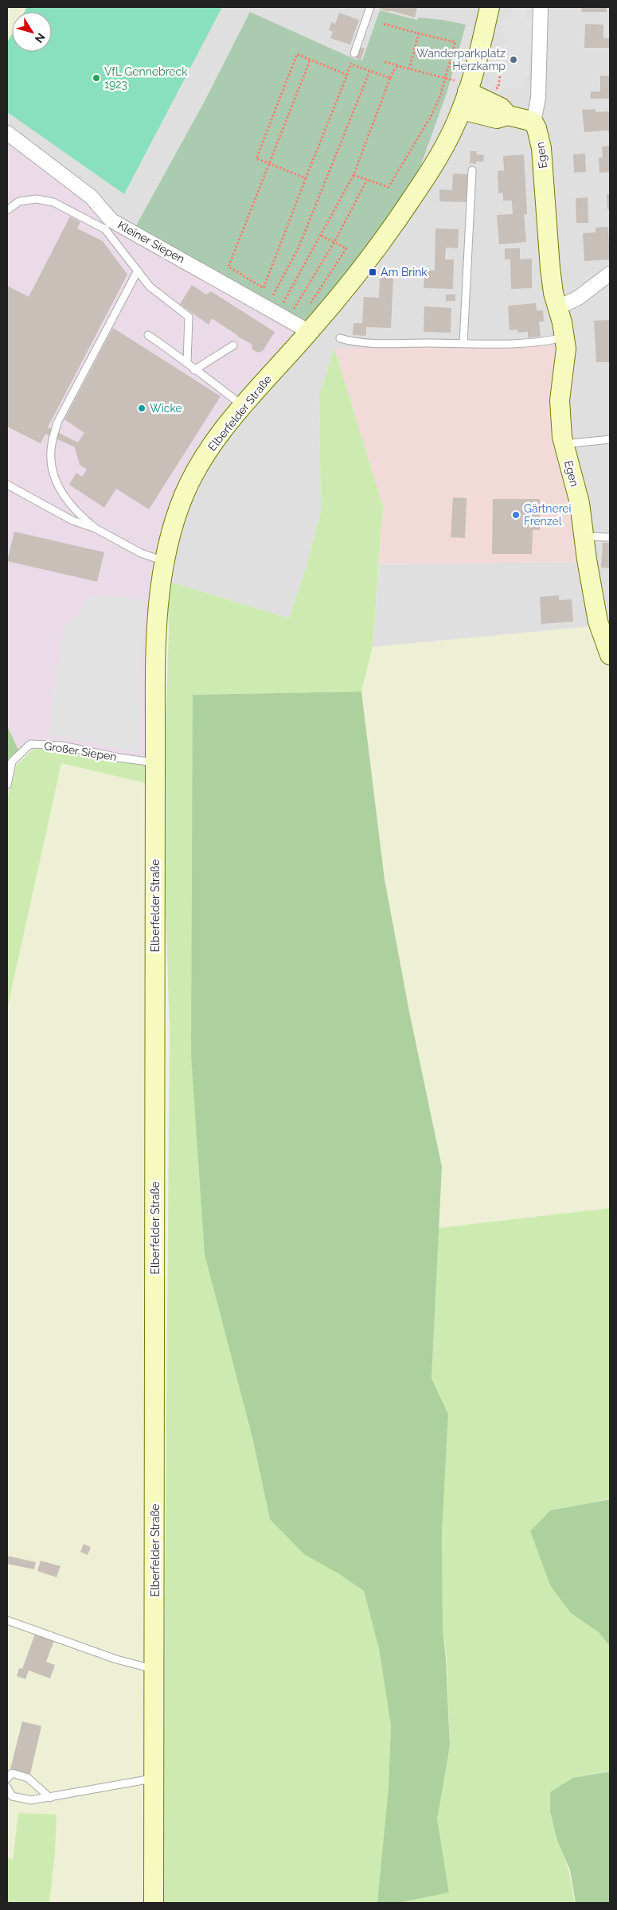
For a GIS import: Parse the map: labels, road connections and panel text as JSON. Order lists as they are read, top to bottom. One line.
{"streets":{"main road":["Egen","Elberfelder Straße"],"street":["Kleiner Siepen"],"lane":["Großer Siepen"]},"crossings":[["Kleiner Siepen","Elberfelder Straße"],["Elberfelder Straße","Großer Siepen"]],"places":{"other":["Wanderparkplatz Herzkamp","VfL Gennebreck 1923","Wicke","Gärtnerei Frenzel"],"transit":["Am Brink"]},"north":"bottom right"}
